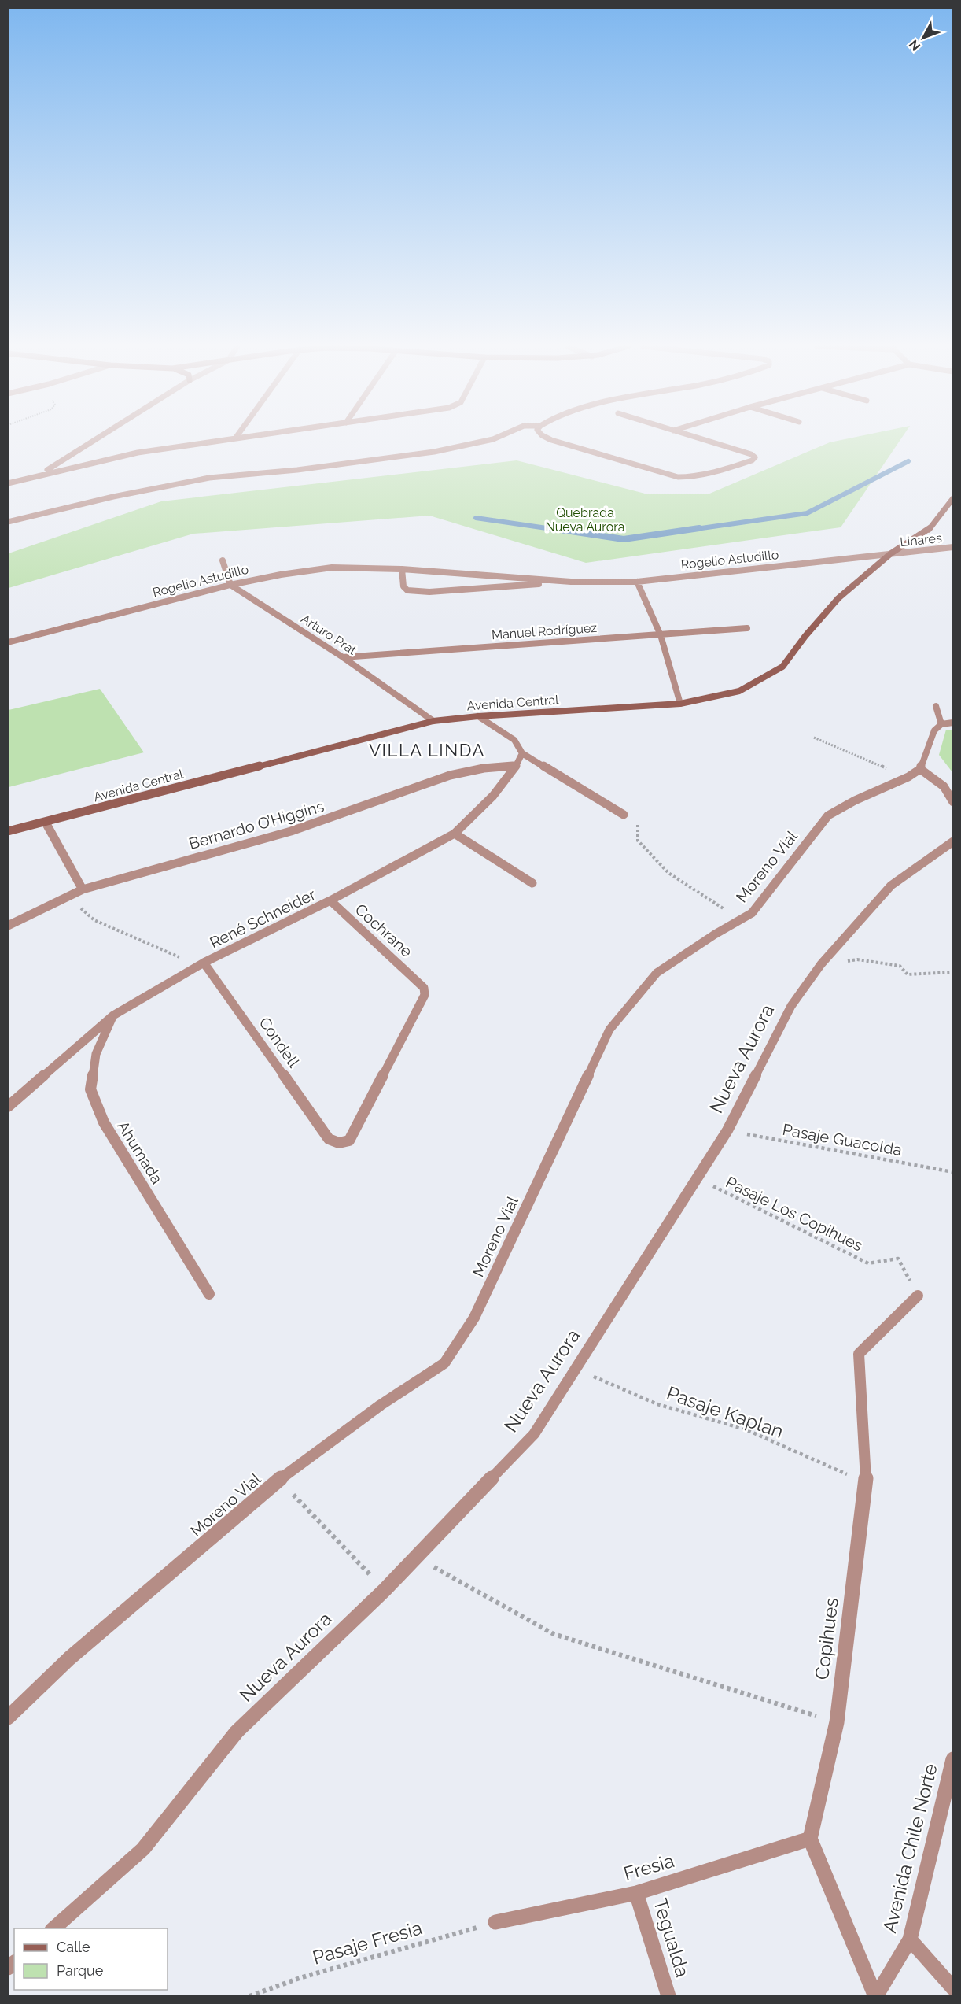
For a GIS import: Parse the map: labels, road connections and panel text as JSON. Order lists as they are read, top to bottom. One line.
{"streets":{"street":["Linares","Rogelio Astudillo","Manuel Rodríguez","Arturo Prat","Avenida Central","Bernardo O’Higgins","Moreno Vial","René Schneider","Cochrane","Condell","Nueva Aurora","Ahumada","Copihues","Avenida Chile Norte","Fresia","Tegualda"],"path":["Pasaje Guacolda","Pasaje Los Copihues","Pasaje Kaplan","Pasaje Fresia"]},"crossings":[["Linares","Rogelio Astudillo"],["Linares","Avenida Central"],["Rogelio Astudillo","Arturo Prat"],["Rogelio Astudillo","Avenida Central"],["Manuel Rodríguez","Arturo Prat"],["Arturo Prat","Avenida Central"],["Bernardo O’Higgins","René Schneider"],["René Schneider","Cochrane"],["René Schneider","Condell"],["René Schneider","Ahumada"],["Cochrane","Condell"],["Nueva Aurora","Pasaje Guacolda"],["Nueva Aurora","Pasaje Los Copihues"],["Nueva Aurora","Pasaje Kaplan"],["Pasaje Los Copihues","Copihues"],["Pasaje Kaplan","Copihues"],["Copihues","Fresia"],["Fresia","Tegualda"],["Fresia","Pasaje Fresia"]],"districts":["VILLA LINDA"],"parks":["Quebrada Nueva Aurora"],"legend":["Calle","Parque"],"north":"bottom left"}
